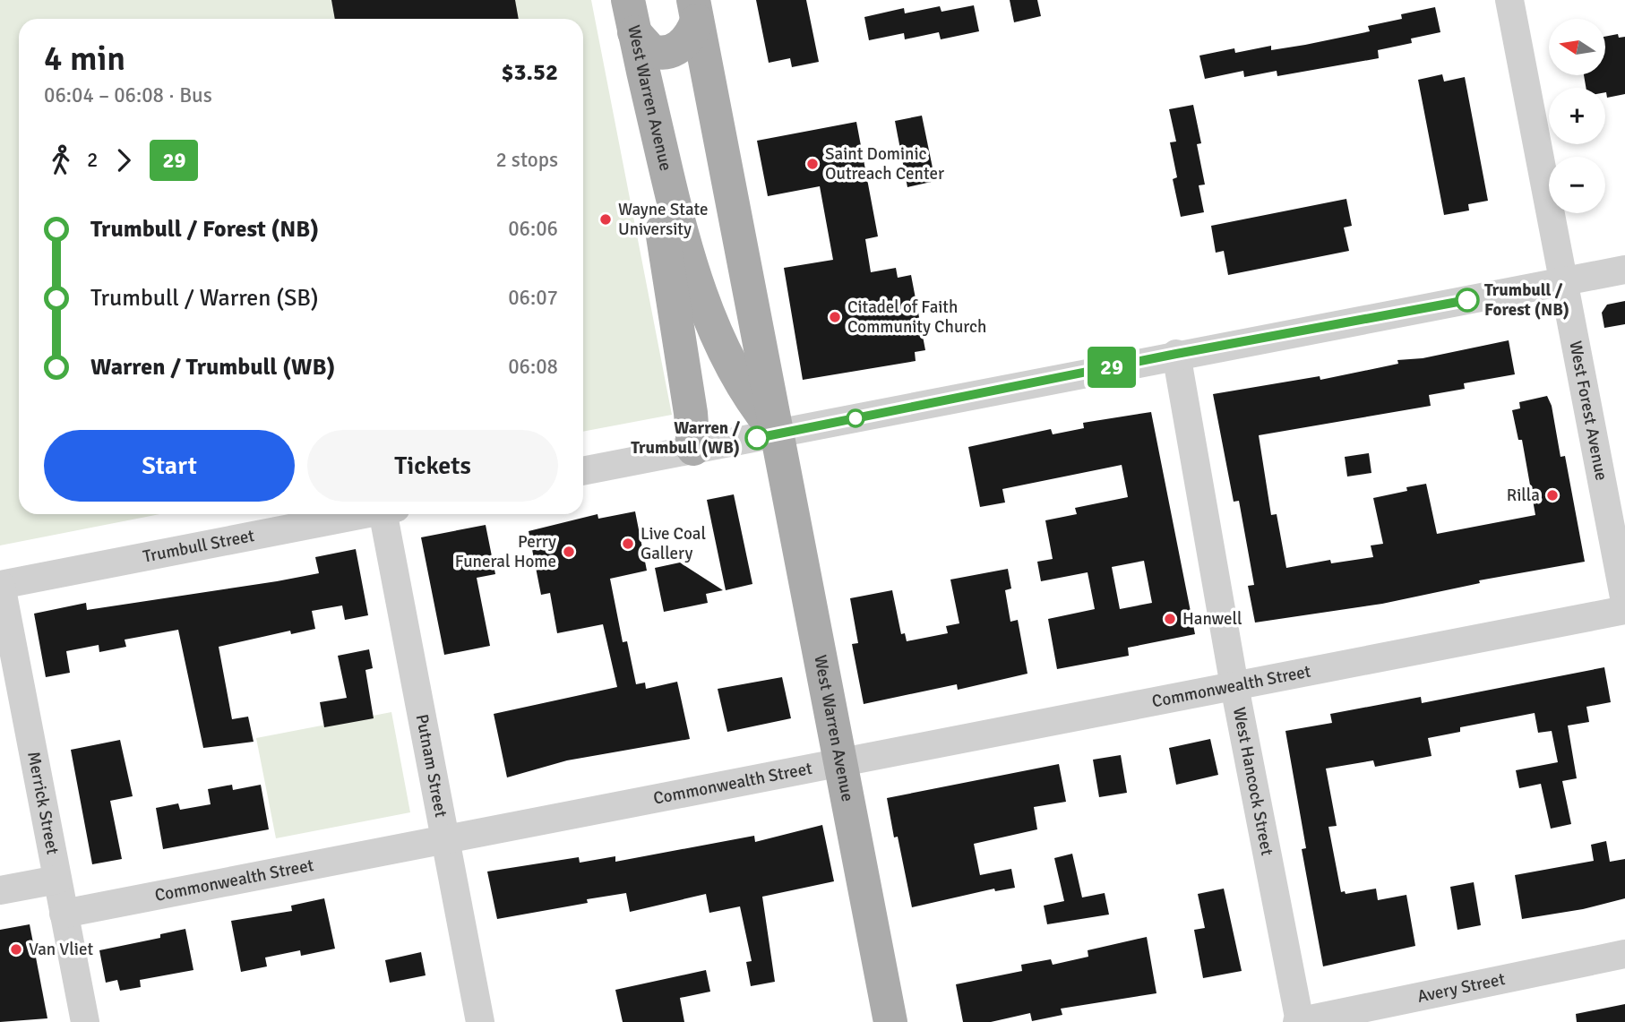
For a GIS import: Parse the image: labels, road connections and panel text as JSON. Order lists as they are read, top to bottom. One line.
{"streets":{"main road":["West Warren Avenue"],"street":["West Forest Avenue","Trumbull Street","Commonwealth Street","Putnam Street","West Hancock Street","Merrick Street","Avery Street"]},"crossings":[["West Warren Avenue","Commonwealth Street"],["Trumbull Street","Merrick Street"],["Commonwealth Street","Putnam Street"],["Commonwealth Street","West Hancock Street"],["Commonwealth Street","Merrick Street"],["West Hancock Street","Avery Street"]],"places":["Saint Dominic Outreach Center","Wayne State University","Trumbull / Forest (NB)","Citadel of Faith Community Church","Warren / Trumbull (WB)","Rilla","Live Coal Gallery","Perry Funeral Home","Hanwell","Van Vliet"],"lines":["bus line 29"],"north":"left","page":{"on_map":"29","map_buttons":["+","−"],"heading":["4 min","06:04 – 06:08 · Bus","$3.52"],"legs":["2","29","2 stops"],"list":[{"name":"Trumbull / Forest (NB)","value":"06:06"},{"name":"Trumbull / Warren (SB)","value":"06:07"},{"name":"Warren / Trumbull (WB)","value":"06:08"}],"buttons":["Start","Tickets"]}}
